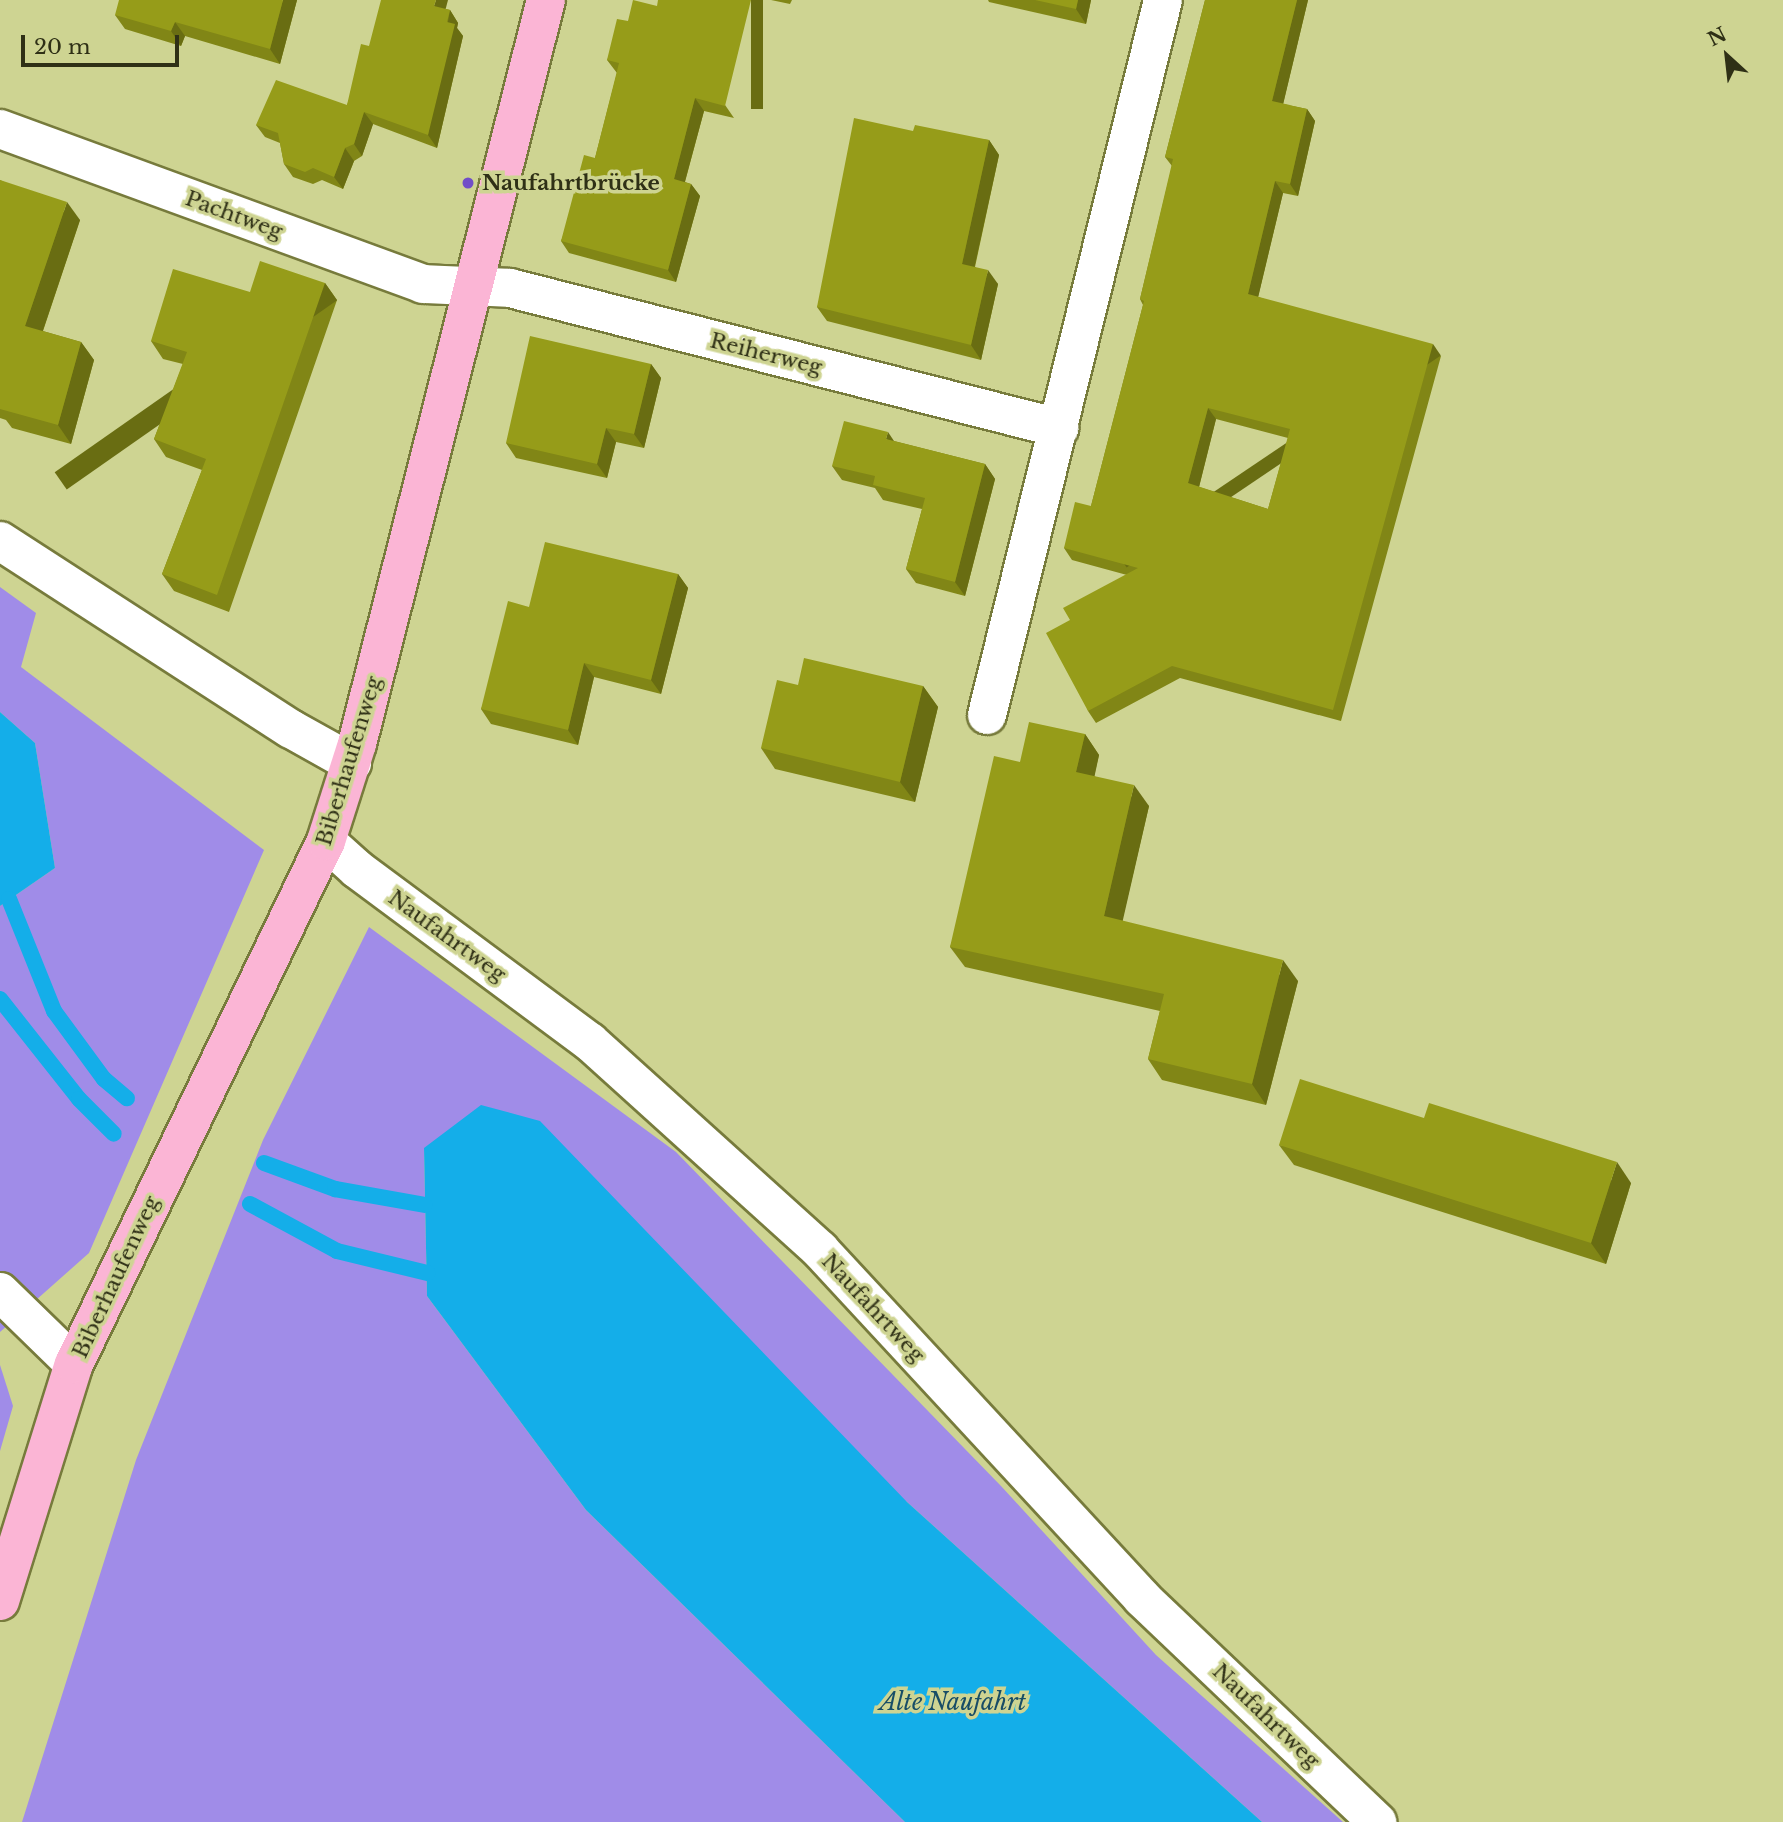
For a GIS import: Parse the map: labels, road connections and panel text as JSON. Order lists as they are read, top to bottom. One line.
{"streets":{"main road":["Biberhaufenweg"],"street":["Pachtweg","Reiherweg","Naufahrtweg"]},"crossings":[["Pachtweg","Reiherweg"],["Pachtweg","Biberhaufenweg"],["Reiherweg","Biberhaufenweg"],["Biberhaufenweg","Naufahrtweg"]],"water":["Alte Naufahrt"],"places":["Naufahrtbrücke"],"scale_bar":"20 m","north":"top left"}
